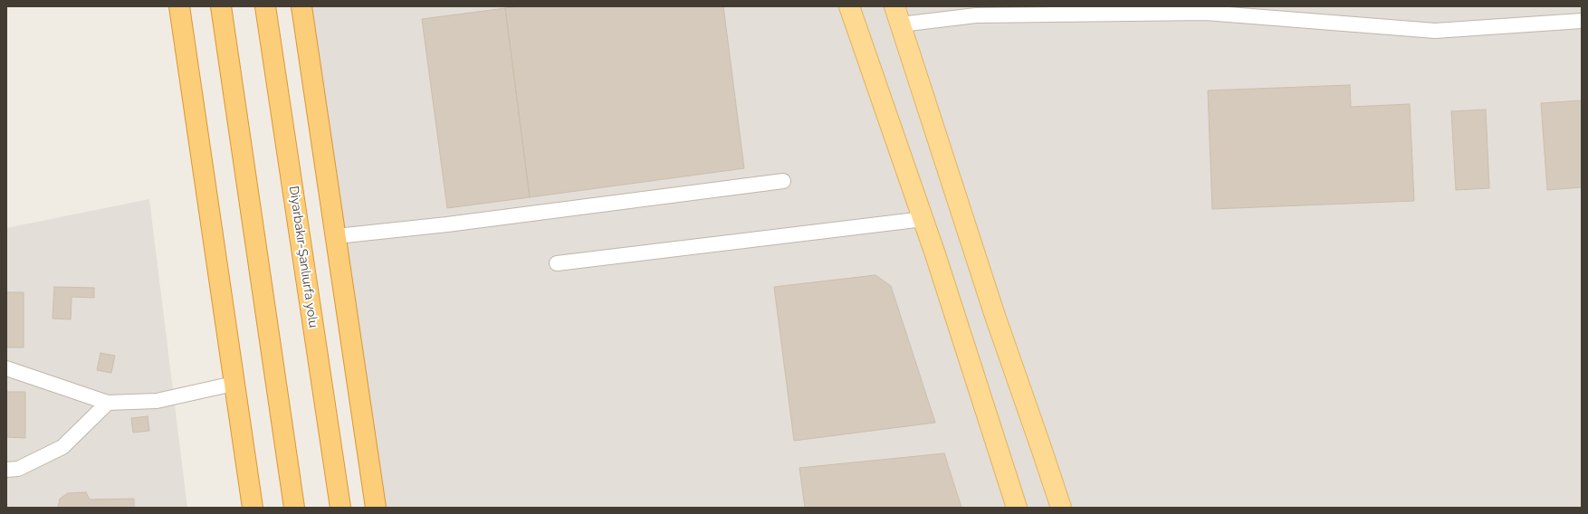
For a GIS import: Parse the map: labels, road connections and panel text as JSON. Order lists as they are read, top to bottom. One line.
{"streets":{"highway":["Diyarbakır-Şanlıurfa yolu"]}}
